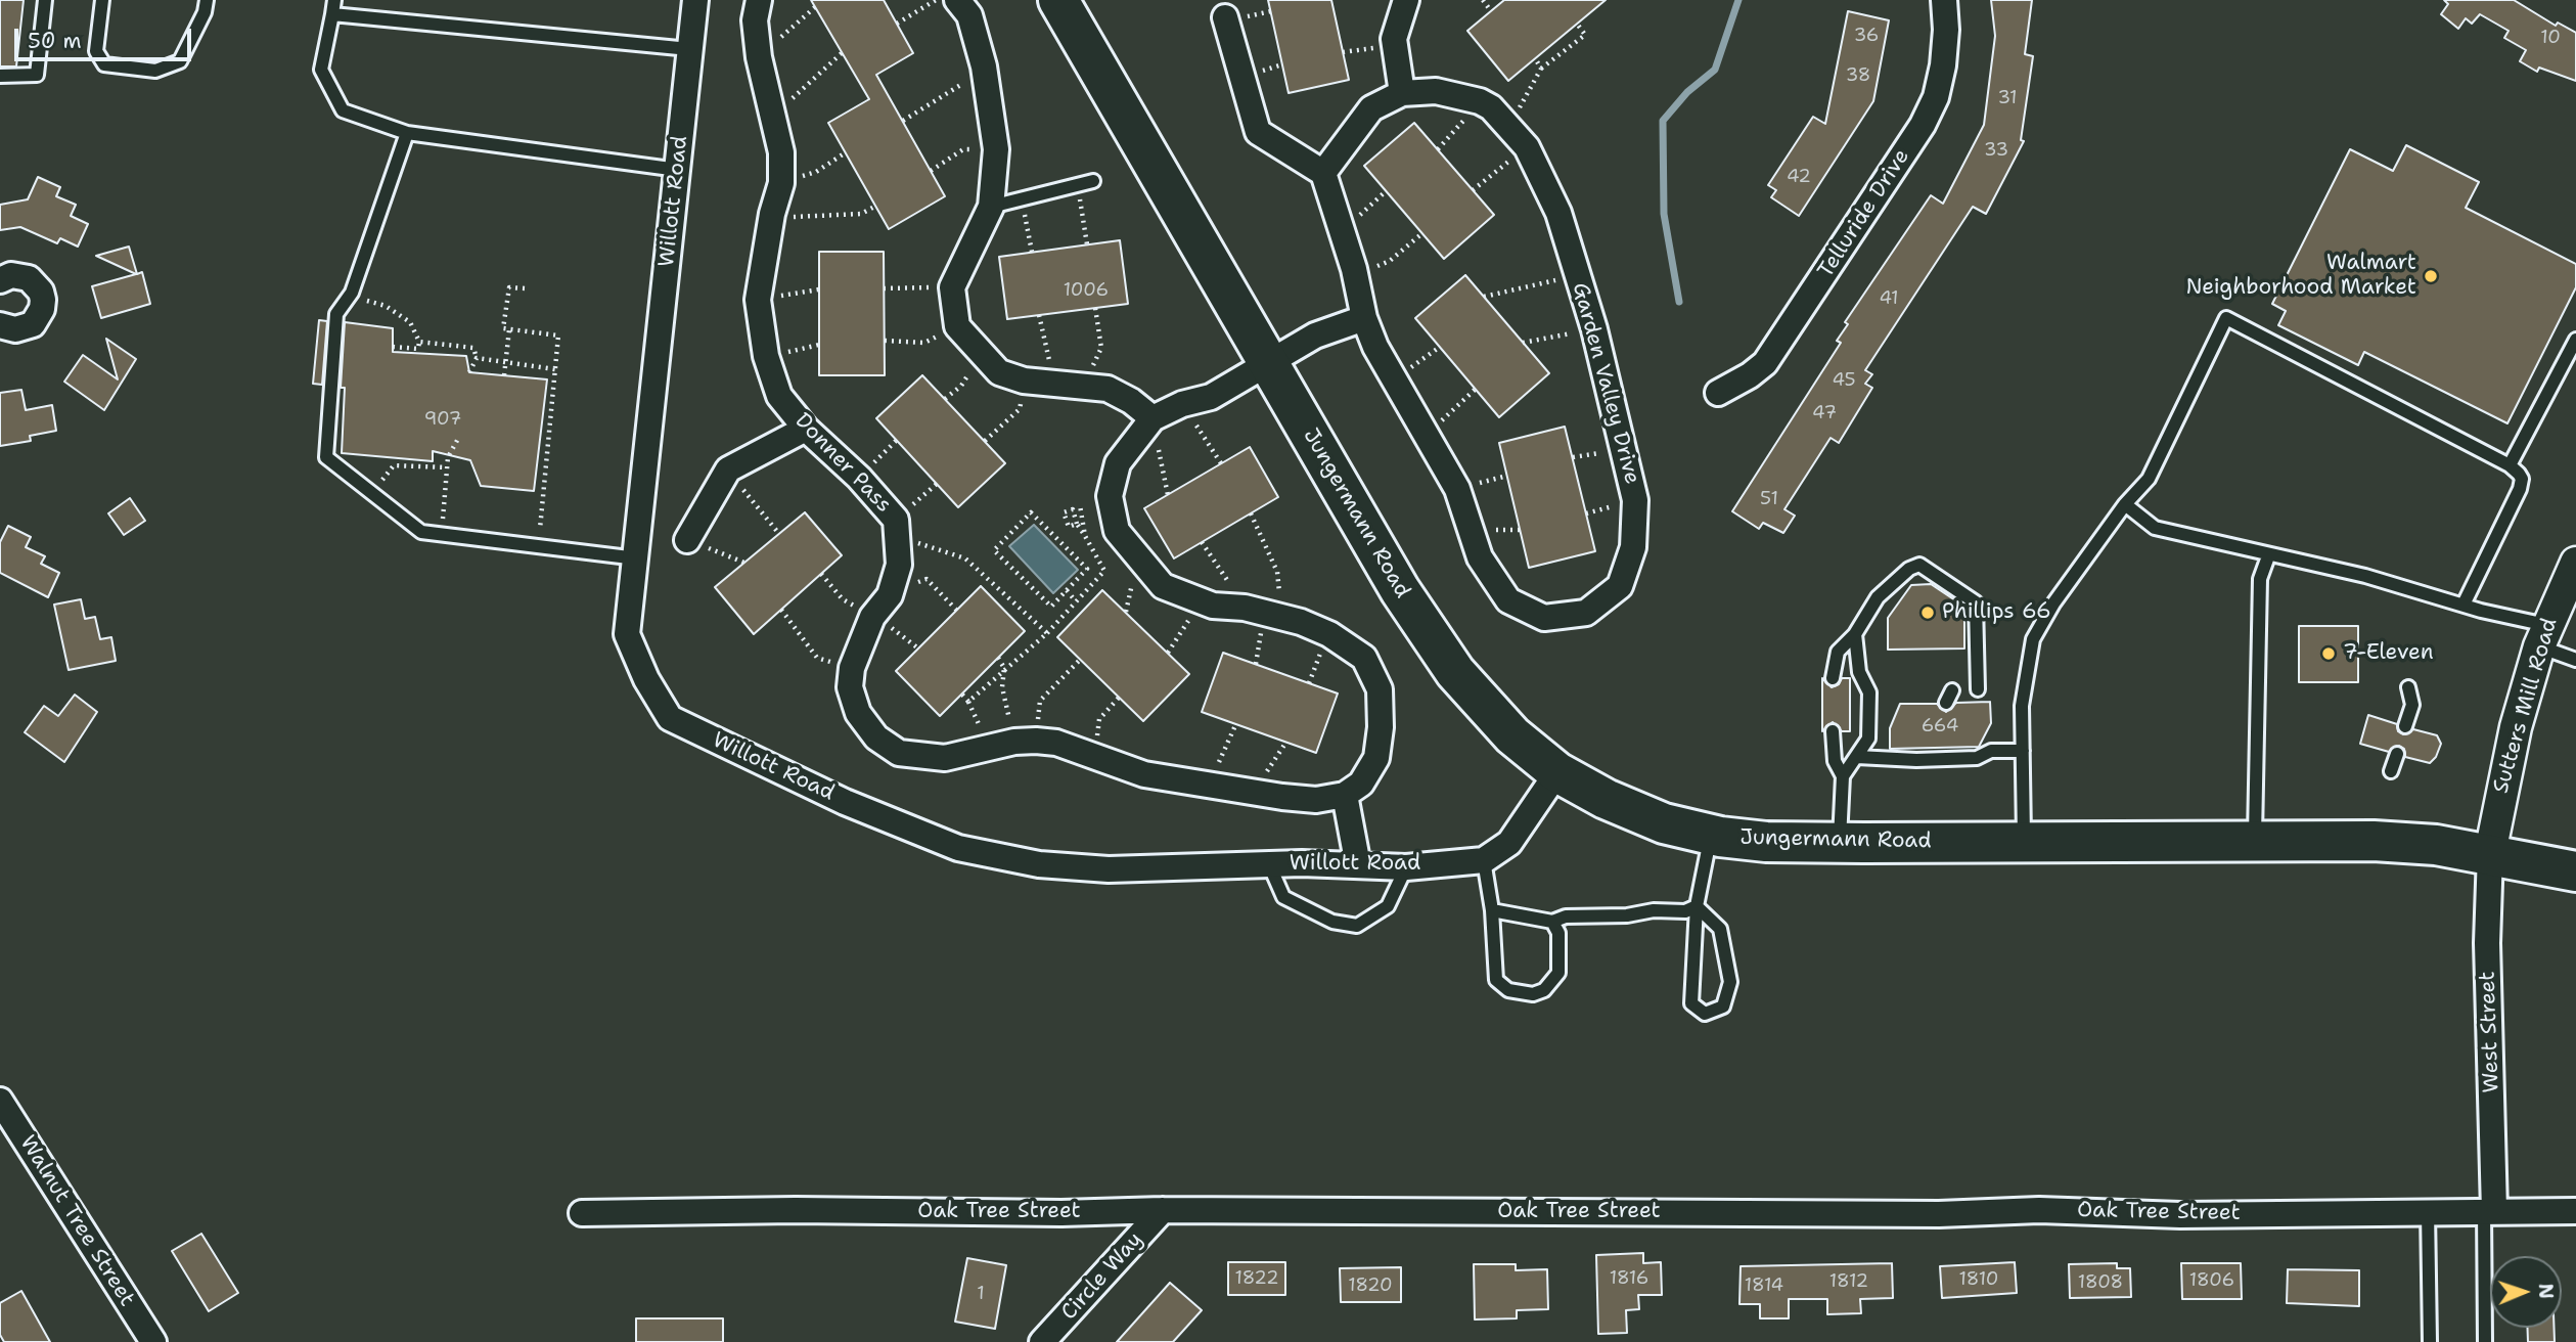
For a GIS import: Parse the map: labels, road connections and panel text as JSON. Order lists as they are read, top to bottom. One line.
{"streets":{"main road":["Jungermann Road"],"street":["Willott Road","Telluride Drive","Garden Valley Drive","Donner Pass","Sutters Mill Road","West Street","Oak Tree Street","Walnut Tree Street","Circle Way"]},"crossings":[["Jungermann Road","Sutters Mill Road"],["Jungermann Road","West Street"],["Sutters Mill Road","West Street"],["West Street","Oak Tree Street"],["Oak Tree Street","Circle Way"]],"places":["Walmart Neighborhood Market","Phillips 66","7-Eleven"],"house_numbers":["36","10","38","31","33","42","1006","41","45","47","907","51","664","1822","1816","1810","1806","1812","1808","1820","1814","1"],"scale_bar":"50 m","north":"right"}
